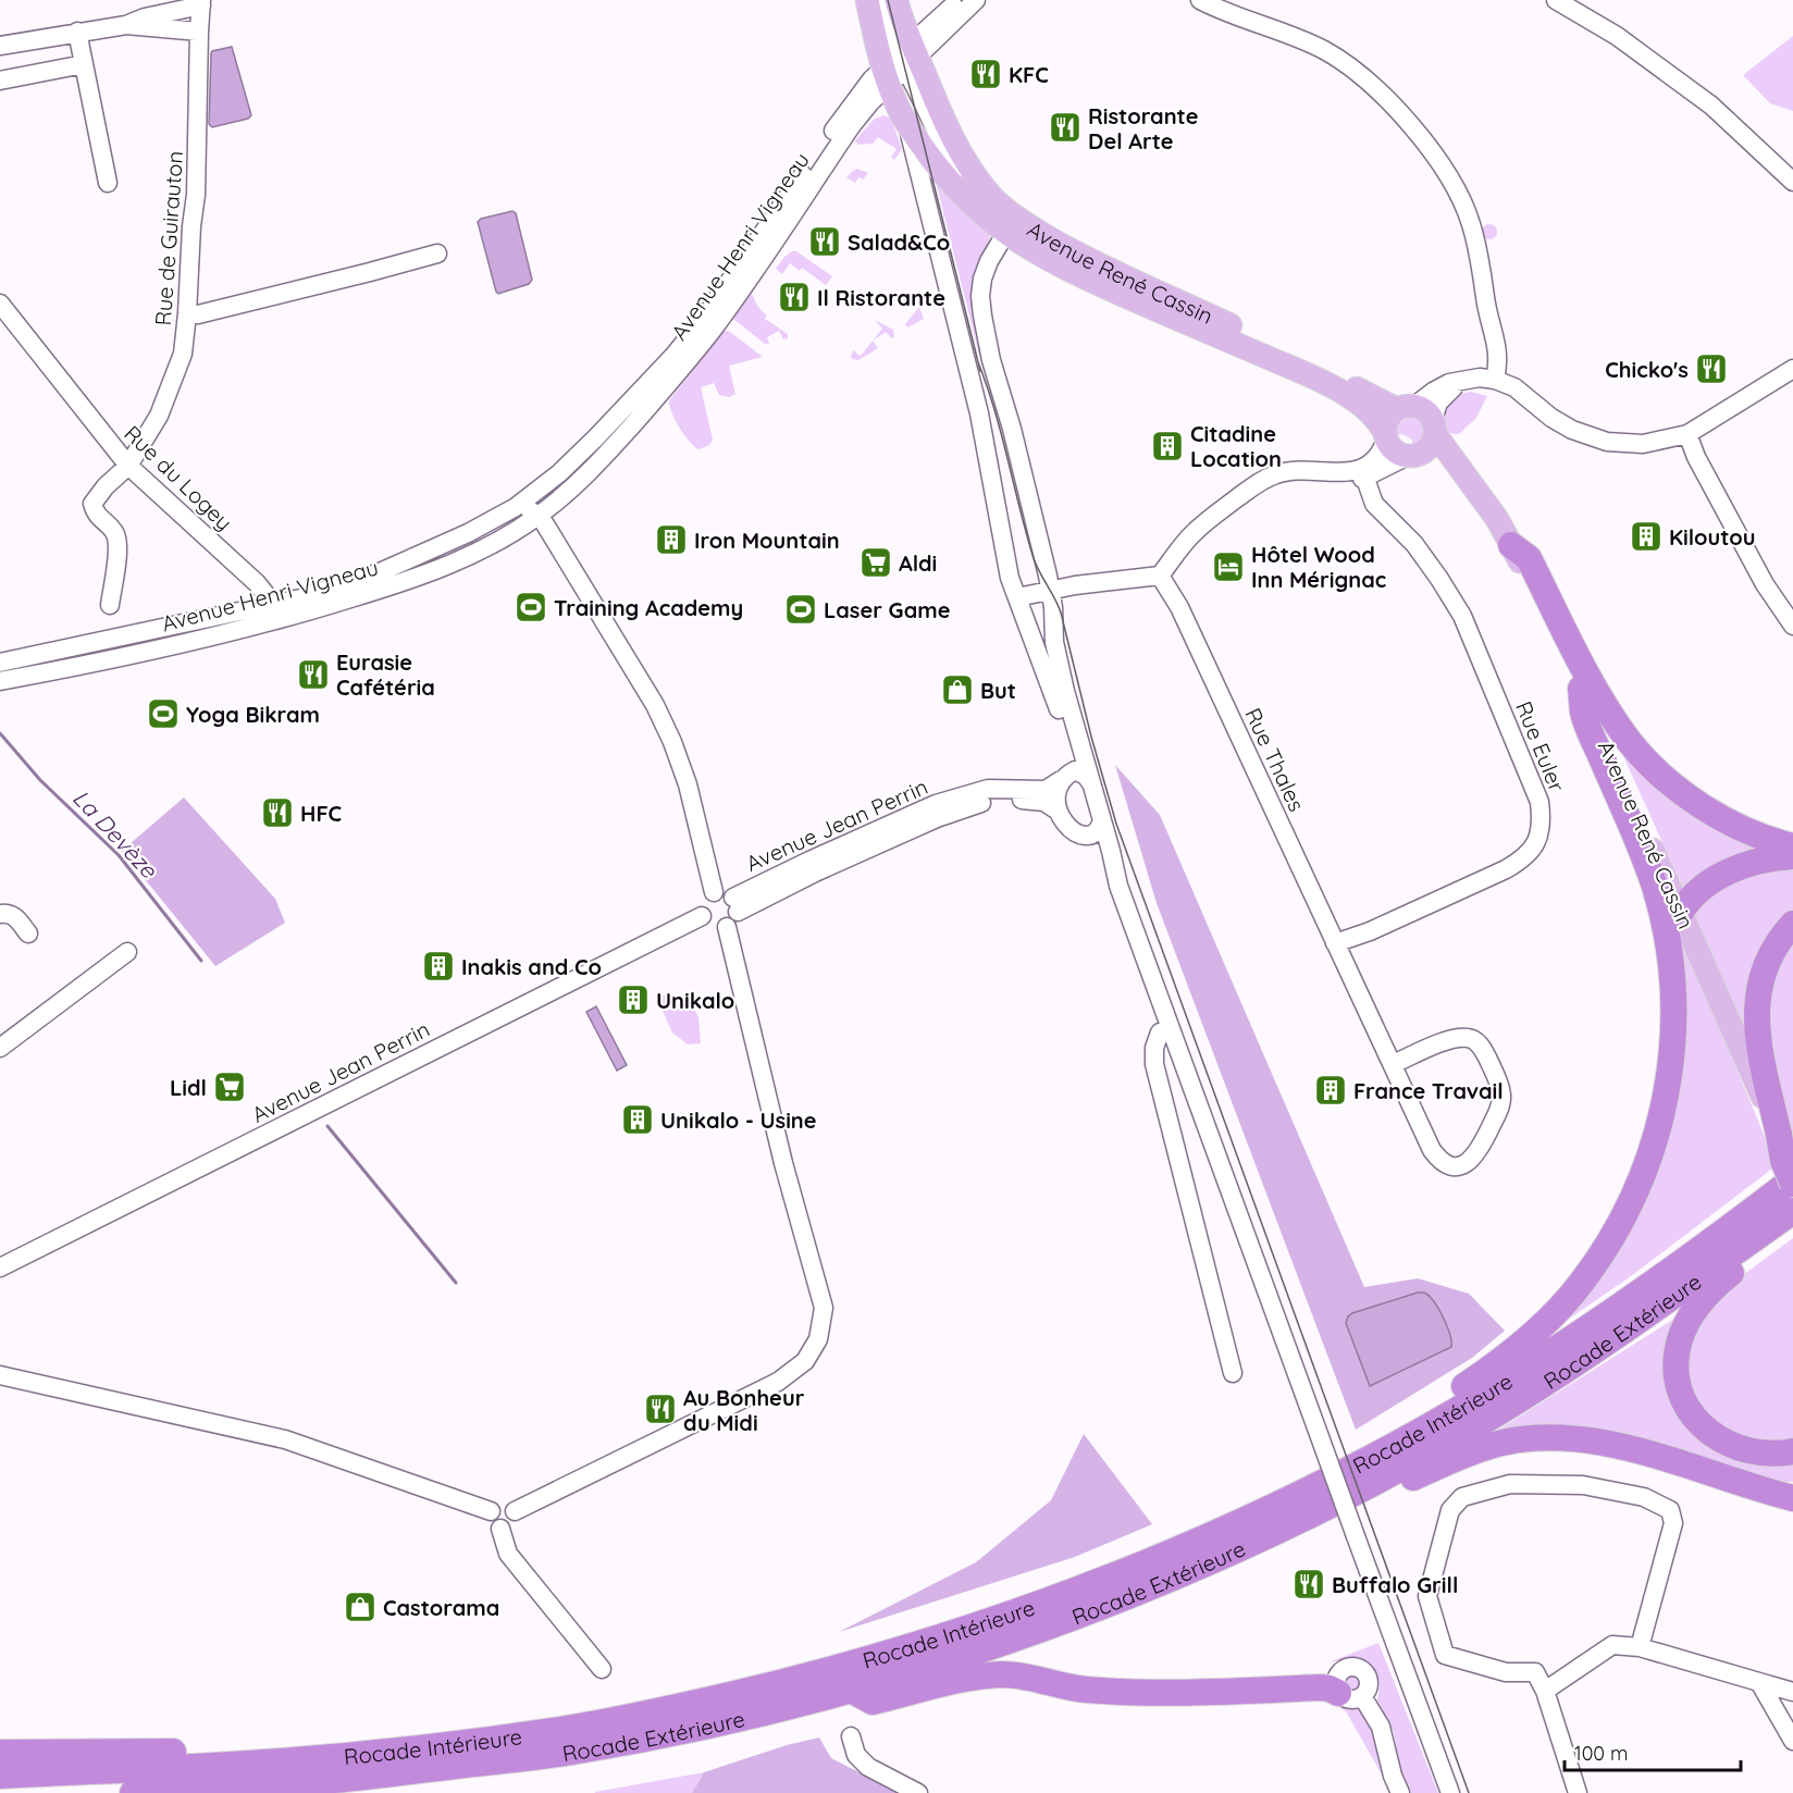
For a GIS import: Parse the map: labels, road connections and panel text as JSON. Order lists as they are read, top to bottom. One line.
{"streets":{"highway":["Rocade Extérieure","Rocade Intérieure"],"main road":["Avenue René Cassin"],"street":["Rue de Guirauton","Avenue Henri Vigneau","Rue du Logey","Rue Euler","Rue Thales","Avenue Jean Perrin"]},"crossings":[["Rue de Guirauton","Rue du Logey"],["Avenue Henri Vigneau","Avenue René Cassin"],["Avenue Henri Vigneau","Rue du Logey"],["Rue Euler","Rue Thales"]],"water":["La Devèze"],"places":{"restaurant":["KFC","Ristorante Del Arte","Salad&Co","Il Ristorante","Chicko's","Eurasie Cafétéria","HFC","Au Bonheur du Midi","Buffalo Grill"],"building":["Citadine Location","Kiloutou","Iron Mountain","Inakis and Co","Unikalo","France Travail","Unikalo - Usine"],"supermarket":["Aldi","Lidl"],"hotel":["Hôtel Wood Inn Mérignac"],"sports":["Training Academy","Laser Game","Yoga Bikram"],"shop":["But","Castorama"]},"scale_bar":"100 m"}
